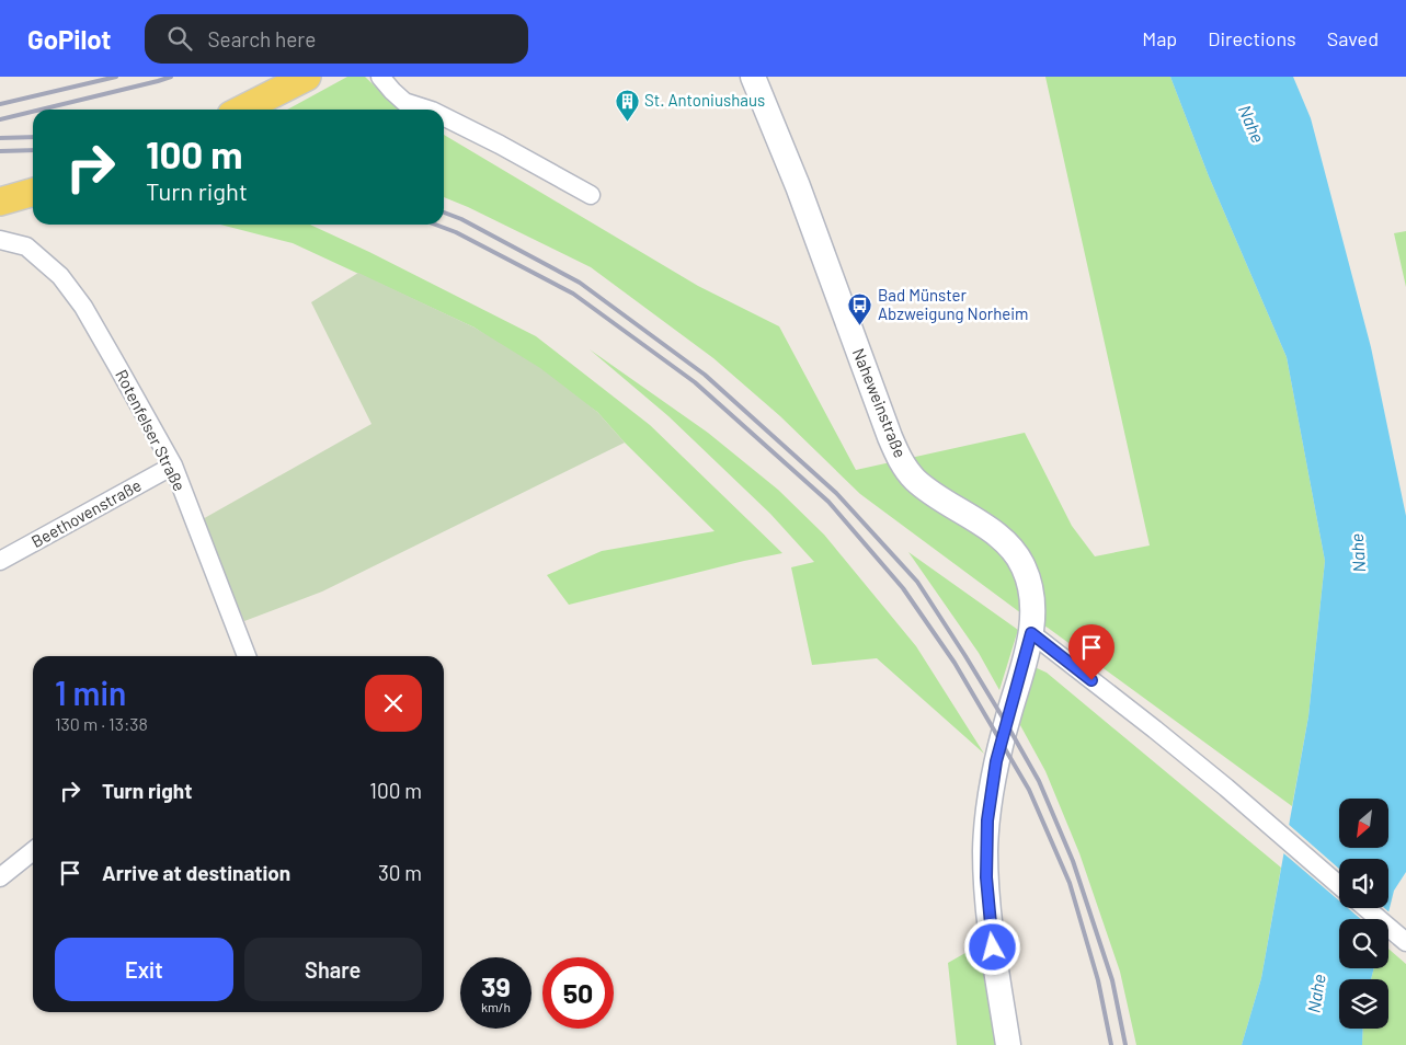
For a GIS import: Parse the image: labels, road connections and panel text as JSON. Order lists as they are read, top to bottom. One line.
{"streets":{"main road":["Naheweinstraße"],"street":["Rotenfelser Straße","Beethovenstraße"]},"crossings":[["Rotenfelser Straße","Beethovenstraße"]],"water":["Nahe"],"places":{"building":["St. Antoniushaus"],"bus stop":["Bad Münster Abzweigung Norheim"]},"north":"bottom left","page":{"header":"GoPilot","search":"Search here","nav":["Map","Directions","Saved"],"turn":["100 m","Turn right"],"heading":["1 min","130 m · 13:38"],"list":[{"name":"Turn right","value":"100 m"},{"name":"Arrive at destination","value":"30 m"}],"buttons":["Exit","Share"],"speed":"39 km/h","limit":"50"}}
